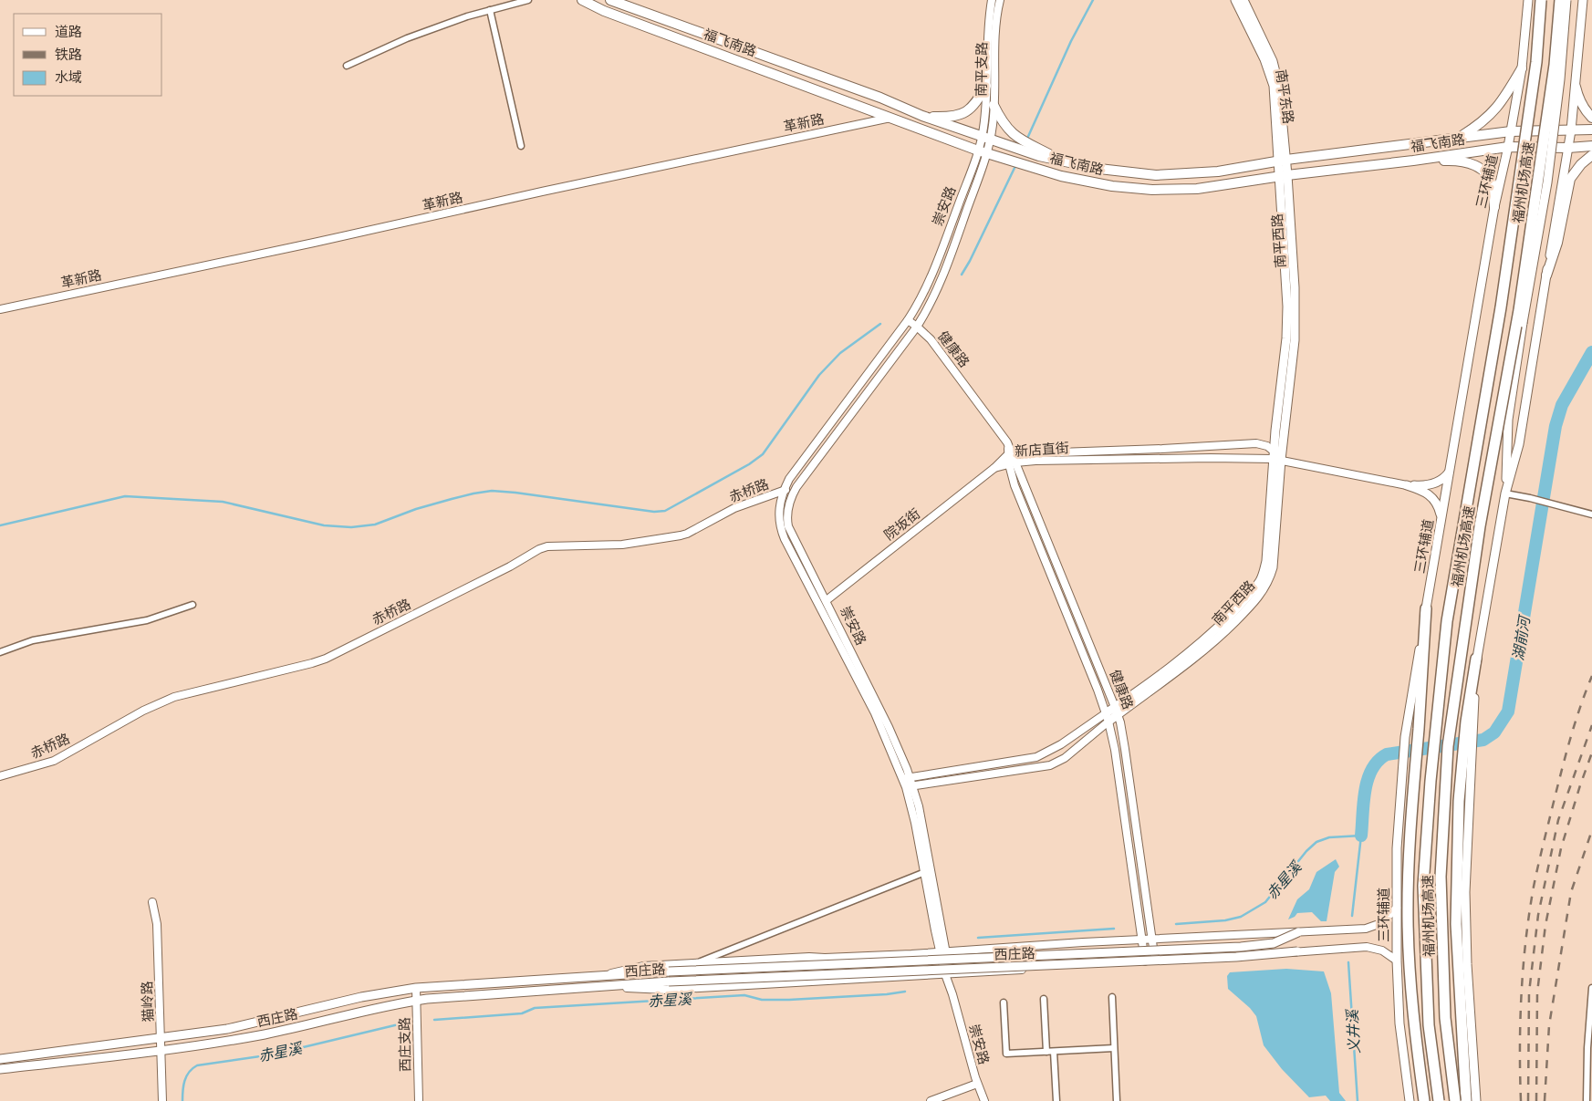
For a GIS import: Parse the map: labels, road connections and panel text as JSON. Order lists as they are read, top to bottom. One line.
{"streets":{"highway":["福州机场高速"],"main road":["福飞南路","南平东路","三环辅道","南平西路","西庄路"],"street":["南平支路","革新路","崇安路","健康路","新店直街","赤桥路","院坂街","猫岭路","西庄支路"]},"crossings":[["福飞南路","南平支路"],["福飞南路","南平东路"],["福飞南路","革新路"],["福飞南路","三环辅道"],["福飞南路","崇安路"],["福飞南路","南平西路"],["南平支路","崇安路"],["南平东路","南平西路"],["崇安路","南平西路"],["崇安路","健康路"],["崇安路","赤桥路"],["崇安路","院坂街"],["南平西路","健康路"],["南平西路","新店直街"],["健康路","新店直街"],["新店直街","院坂街"],["西庄路","猫岭路"],["西庄路","西庄支路"]],"water":["湖前河","赤星溪","义井溪"],"legend":["道路","铁路","水域"]}
